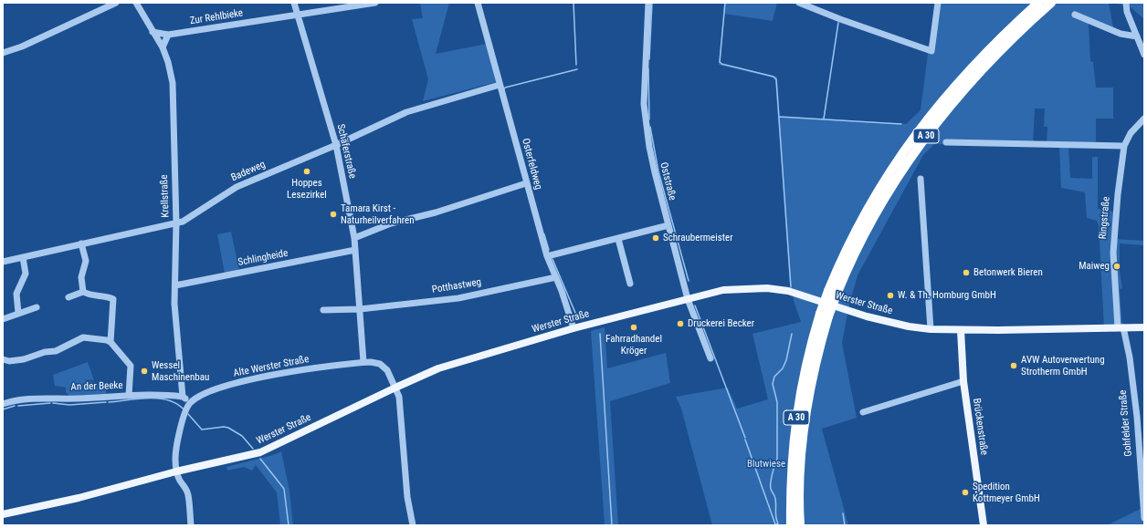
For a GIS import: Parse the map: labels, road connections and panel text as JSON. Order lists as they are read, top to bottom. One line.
{"streets":{"highway":["A 30"],"main road":["Werster Straße","Brückenstraße"],"street":["Zur Rehlbieke","Schäferstraße","Osterfeldweg","Badeweg","Oststraße","Krellstraße","Ringstraße","Schlingheide","Potthastweg","Alte Werster Straße","An der Beeke","Gohfelder Straße"]},"crossings":[["Zur Rehlbieke","Schäferstraße"],["Zur Rehlbieke","Krellstraße"],["Schäferstraße","Badeweg"],["Schäferstraße","Schlingheide"],["Schäferstraße","Potthastweg"],["Schäferstraße","Alte Werster Straße"],["Osterfeldweg","Badeweg"],["Osterfeldweg","Potthastweg"],["Osterfeldweg","Werster Straße"],["Badeweg","Krellstraße"],["Oststraße","Werster Straße"],["Krellstraße","Schlingheide"],["Krellstraße","An der Beeke"],["Ringstraße","Werster Straße"],["Ringstraße","Gohfelder Straße"],["Werster Straße","Alte Werster Straße"],["Werster Straße","Gohfelder Straße"],["Werster Straße","Brückenstraße"]],"parks":["Blutwiese"],"places":["Hoppes Lesezirkel","Tamara Kirst - Naturheilverfahren","Schraubermeister","Maiweg","Betonwerk Bieren","W. & Th. Homburg GmbH","Druckerei Becker","Fahrradhandel Kröger","AVW Autoverwertung Strotherm GmbH","Wessel Maschinenbau","Spedition Kottmeyer GmbH"]}
